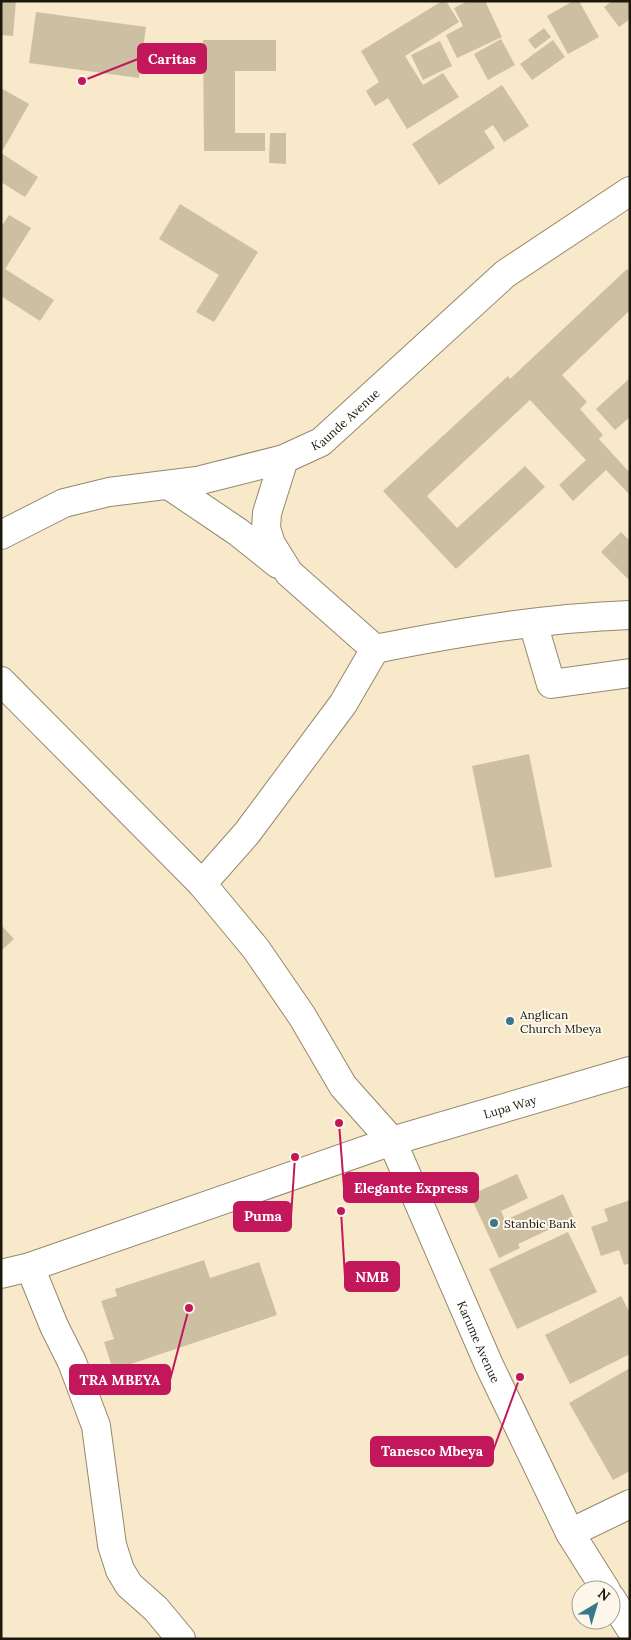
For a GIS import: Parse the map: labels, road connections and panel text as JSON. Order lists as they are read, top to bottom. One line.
{"streets":{"street":["Kaunde Avenue","Lupa Way","Karume Avenue"]},"crossings":[["Lupa Way","Karume Avenue"]],"places":["Caritas","Anglican Church Mbeya","Elegante Express","Puma","NMB","Stanbic Bank","TRA MBEYA","Tanesco Mbeya"],"north":"top right"}
